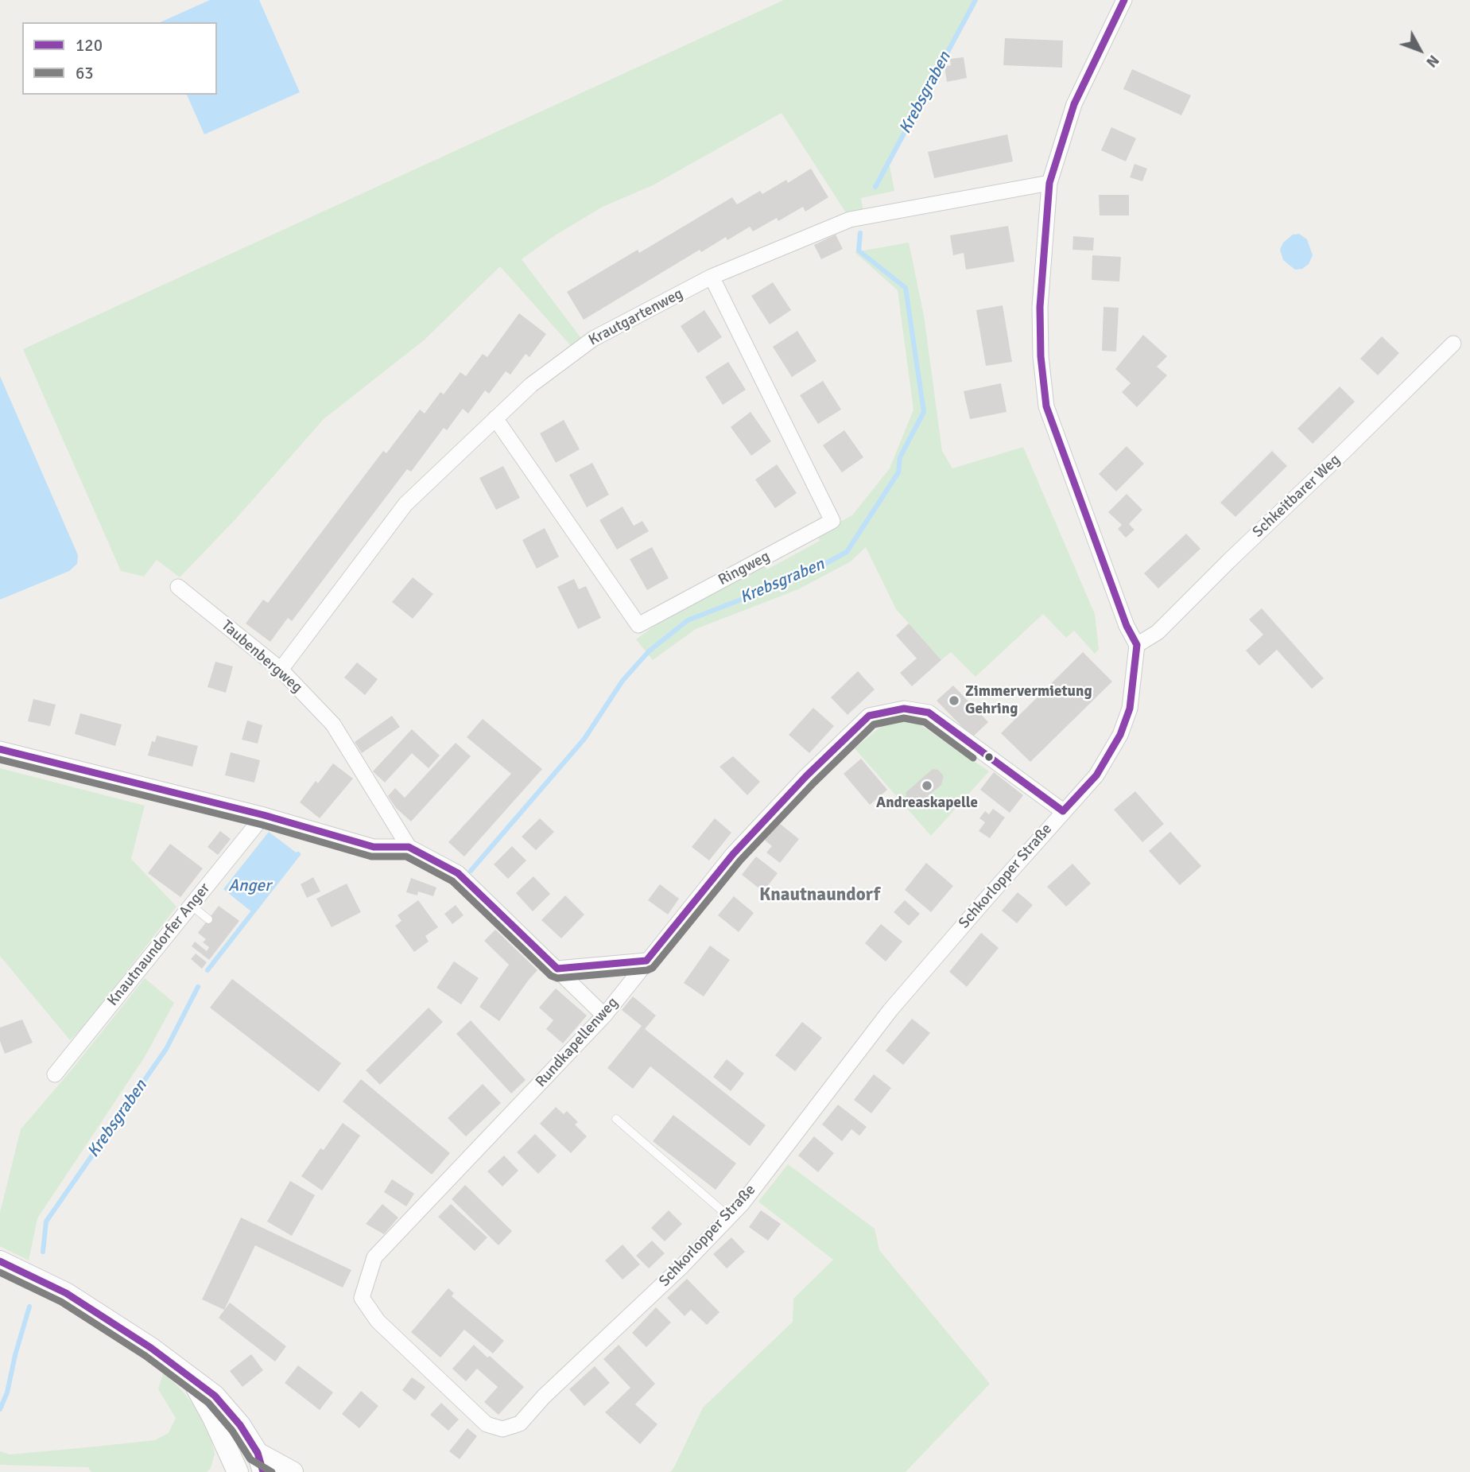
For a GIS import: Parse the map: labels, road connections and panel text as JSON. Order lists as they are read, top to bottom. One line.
{"streets":{"street":["Krautgartenweg","Schkeitbarer Weg","Ringweg","Taubenbergweg","Schkorlopper Straße","Knautnaundorfer Anger","Rundkapellenweg"]},"crossings":[["Krautgartenweg","Ringweg"],["Krautgartenweg","Taubenbergweg"],["Schkeitbarer Weg","Schkorlopper Straße"],["Schkorlopper Straße","Rundkapellenweg"]],"districts":["Knautnaundorf"],"water":["Krebsgraben","Anger"],"places":["Zimmervermietung Gehring","Andreaskapelle"],"lines":["transit line 120","transit line 63"],"legend":["120","63"],"north":"bottom right"}
